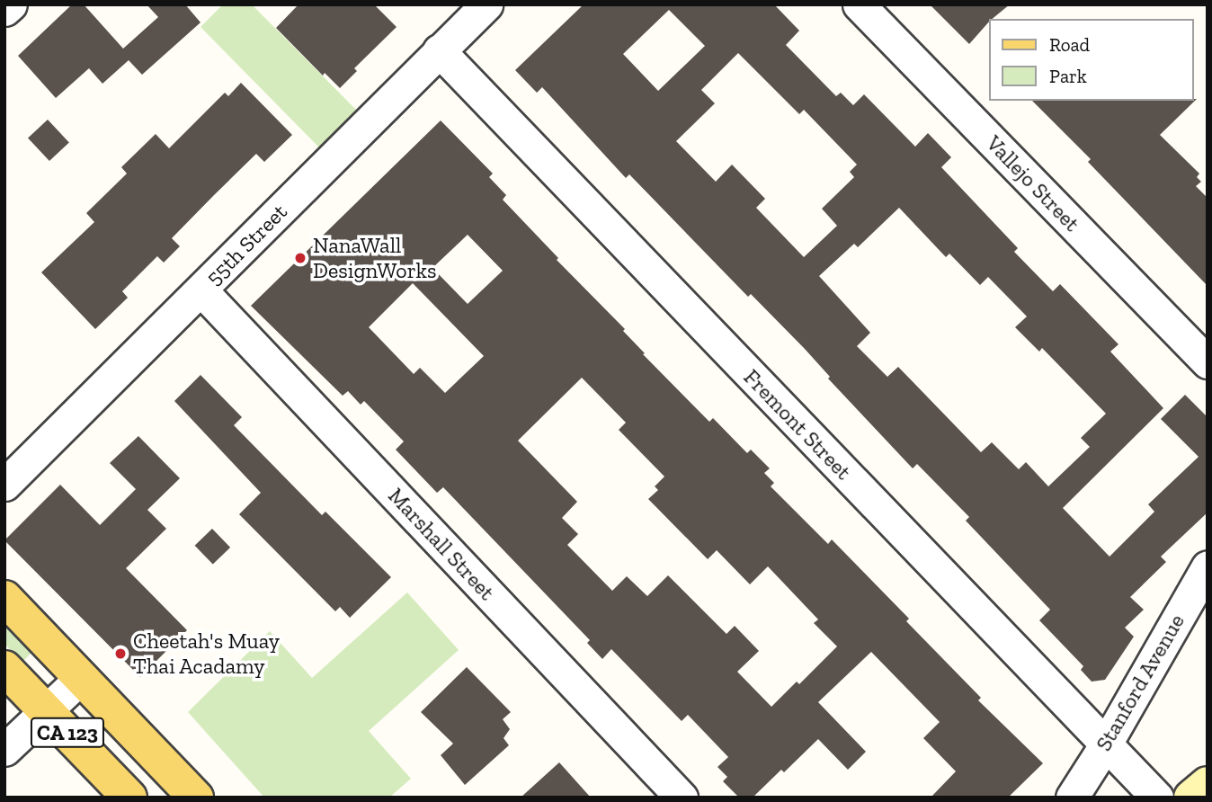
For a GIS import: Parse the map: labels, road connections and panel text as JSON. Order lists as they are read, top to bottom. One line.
{"streets":{"main road":["CA 123"],"street":["Vallejo Street","55th Street","Fremont Street","Marshall Street","Stanford Avenue"]},"crossings":[["55th Street","Fremont Street"],["55th Street","Marshall Street"],["Fremont Street","Stanford Avenue"]],"places":["NanaWall DesignWorks","Cheetah's Muay Thai Acadamy"],"legend":["Road","Park"]}
